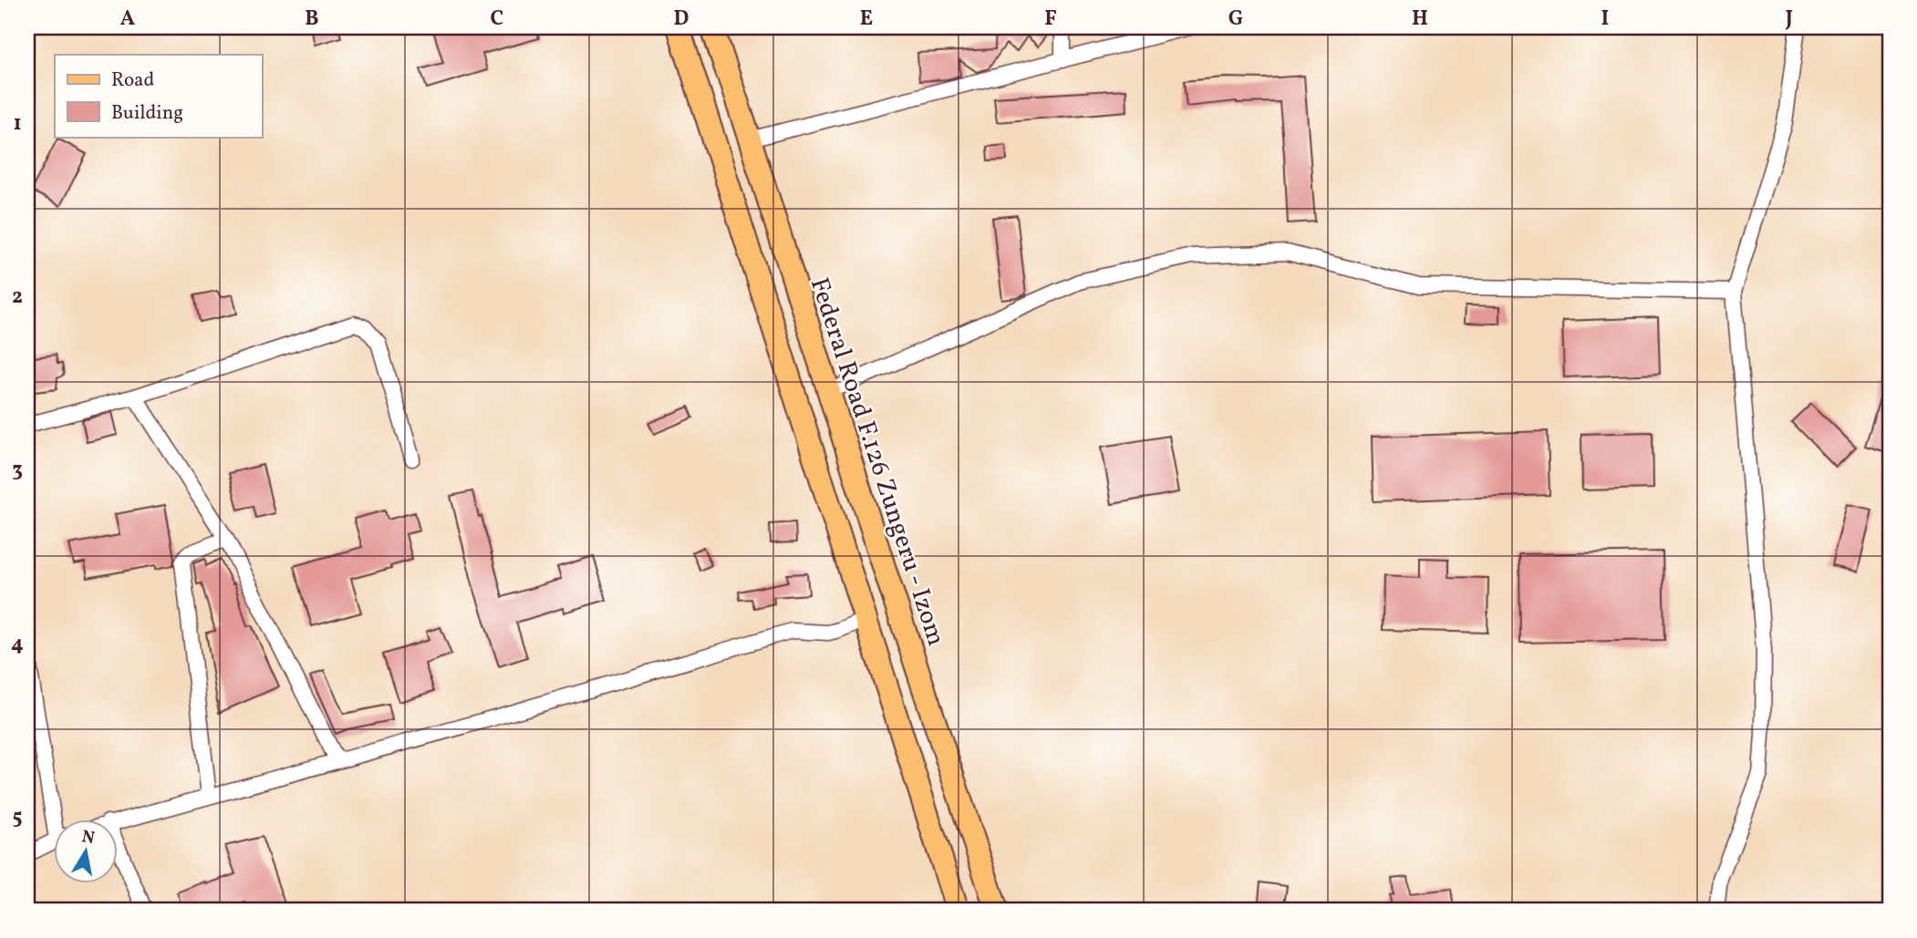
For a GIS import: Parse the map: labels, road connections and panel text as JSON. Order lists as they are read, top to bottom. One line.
{"streets":{"main road":["Federal Road F.126 Zungeru - Izom"]},"legend":["Road","Building"],"north":"top","grid":{"columns":["A","B","C","D","E","F","G","H","I","J"],"rows":["1","2","3","4","5"]}}
